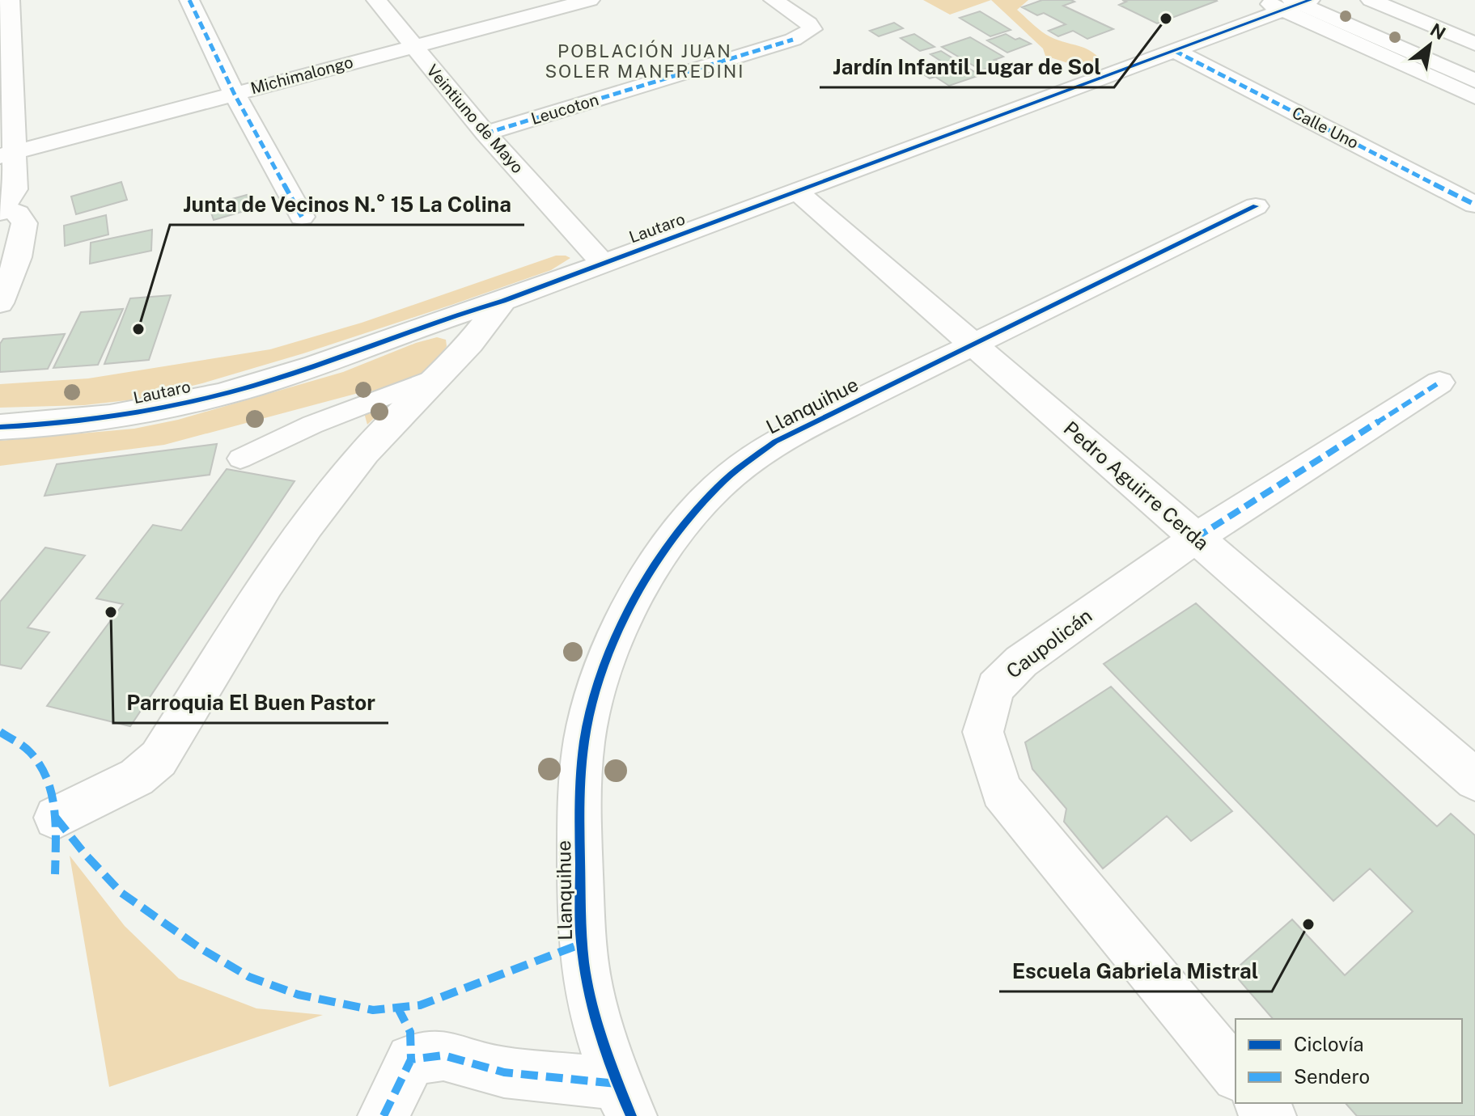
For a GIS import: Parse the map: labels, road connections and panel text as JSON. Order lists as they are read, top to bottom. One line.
{"streets":{"street":["Michimalongo","Leucoton","Veintiuno de Mayo","Calle Uno","Lautaro","Llanquihue","Pedro Aguirre Cerda","Caupolicán"]},"crossings":[["Michimalongo","Veintiuno de Mayo"],["Leucoton","Veintiuno de Mayo"],["Veintiuno de Mayo","Lautaro"],["Calle Uno","Lautaro"],["Lautaro","Pedro Aguirre Cerda"],["Llanquihue","Pedro Aguirre Cerda"],["Pedro Aguirre Cerda","Caupolicán"]],"districts":["POBLACIÓN JUAN SOLER MANFREDINI"],"places":["Jardín Infantil Lugar de Sol","Junta de Vecinos N.° 15 La Colina","Parroquia El Buen Pastor","Escuela Gabriela Mistral"],"legend":["Ciclovía","Sendero"],"north":"top right"}
